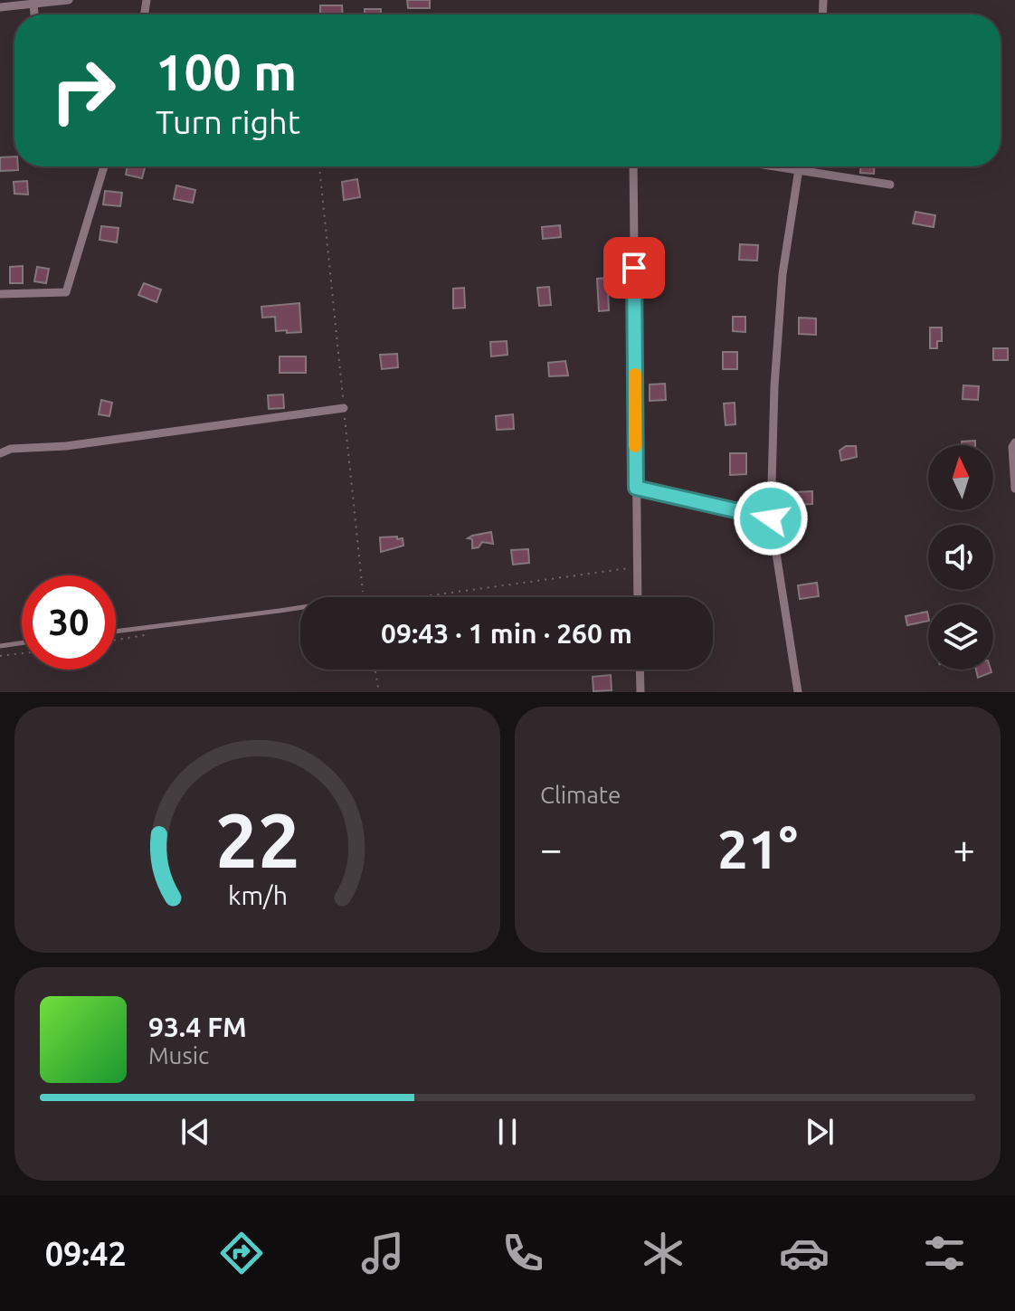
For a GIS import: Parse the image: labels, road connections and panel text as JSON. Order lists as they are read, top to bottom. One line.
{"north":"top","page":{"turn":["100 m","Turn right"],"limit":"30","trip":"09:43 · 1 min · 260 m","tile":"Climate","heat":["−","21°","+"],"song":["93.4 FM","Music"],"tabs":"09:42","gauge":["22","km/h"]}}
